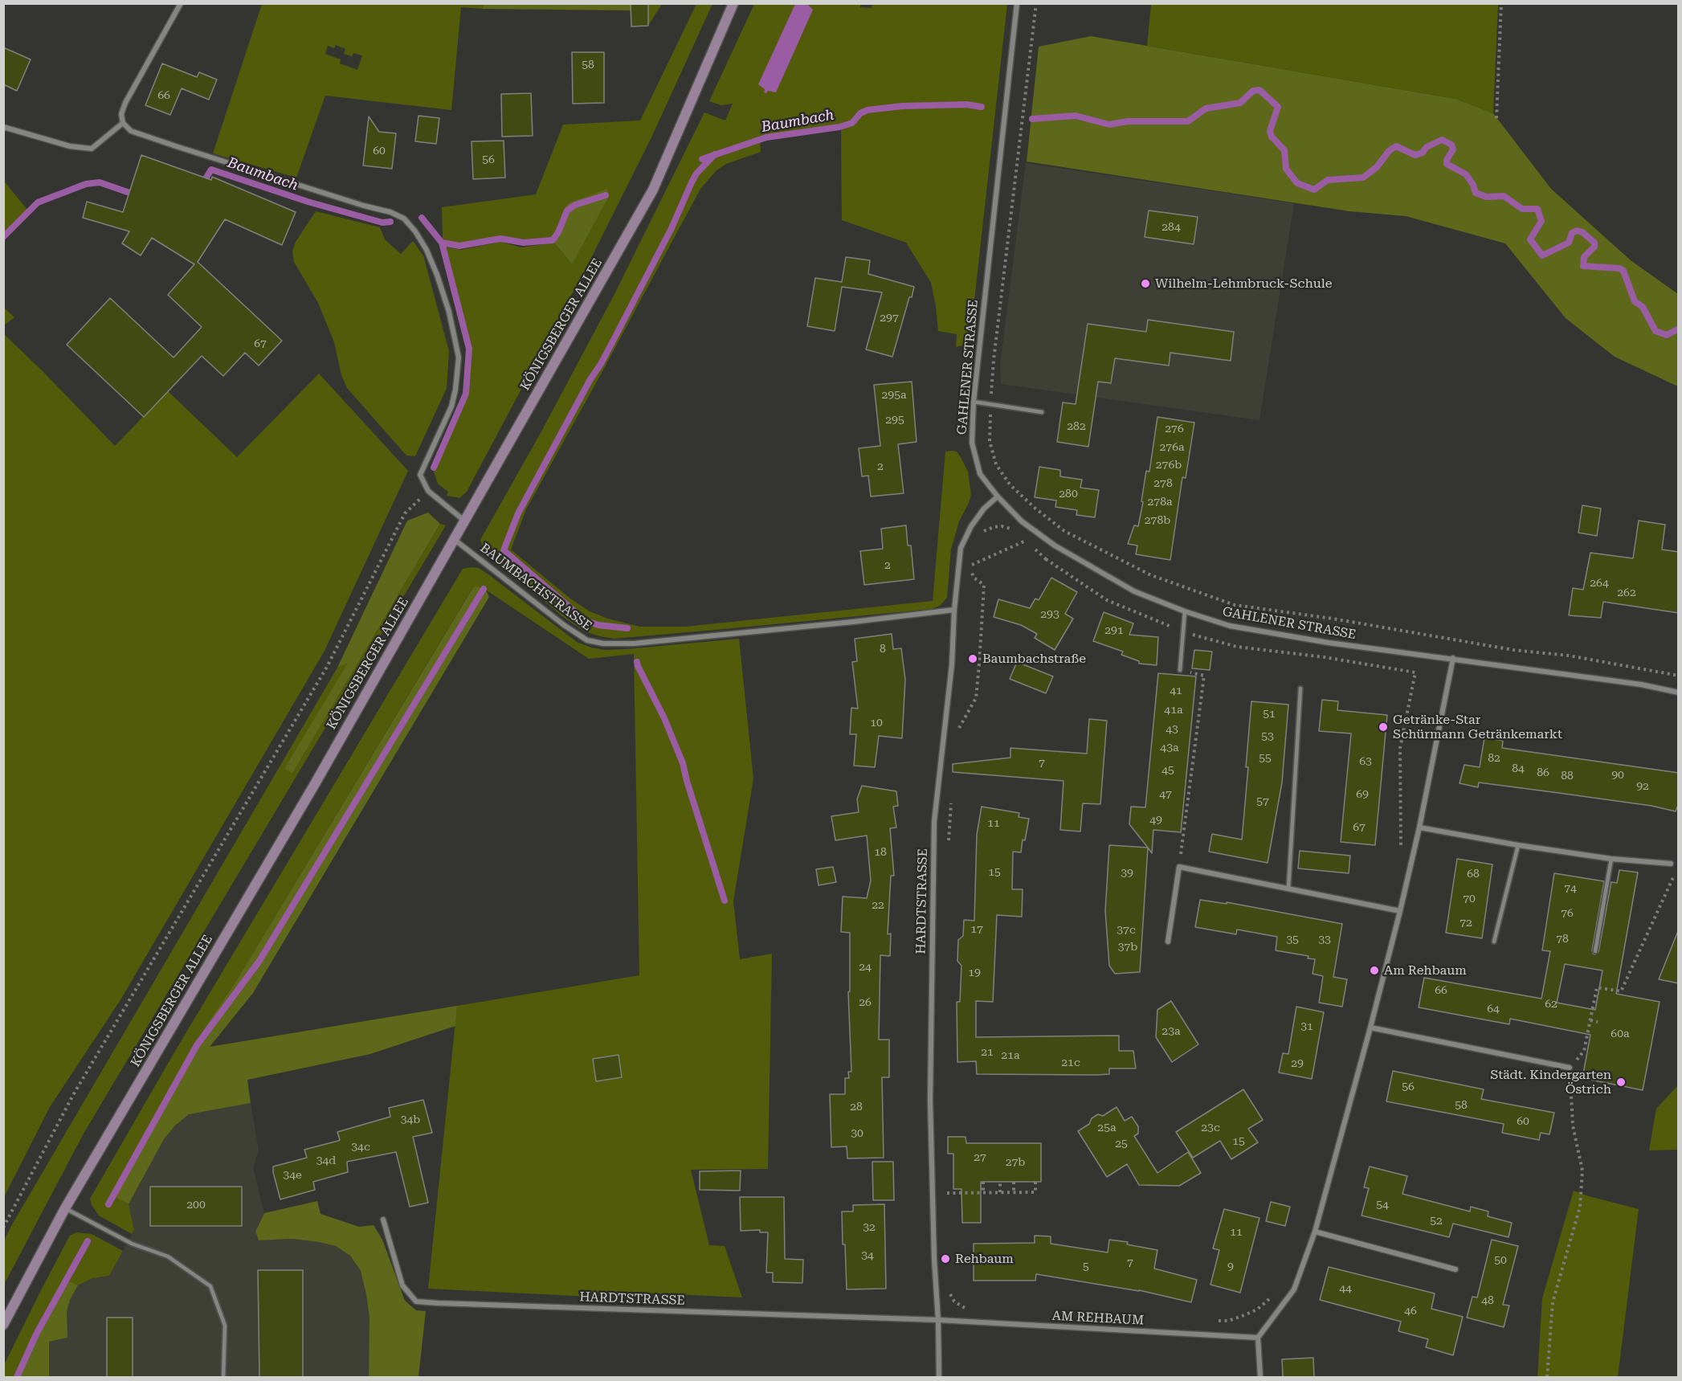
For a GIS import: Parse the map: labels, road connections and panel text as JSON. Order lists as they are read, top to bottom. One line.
{"streets":{"main road":["KÖNIGSBERGER ALLEE"],"street":["GAHLENER STRASSE","BAUMBACHSTRASSE","HARDTSTRASSE","AM REHBAUM"]},"crossings":[["KÖNIGSBERGER ALLEE","BAUMBACHSTRASSE"],["GAHLENER STRASSE","HARDTSTRASSE"],["BAUMBACHSTRASSE","HARDTSTRASSE"],["HARDTSTRASSE","AM REHBAUM"]],"water":["Baumbach"],"places":["Wilhelm-Lehmbruck-Schule","Baumbachstraße","Getränke-Star Schürmann Getränkemarkt","Am Rehbaum","Städt. Kindergarten Östrich","Rehbaum"],"house_numbers":["58","66","60","56","284","297","67","295a","295","282","276","276a","276b","2","278","280","278a","278b","2","264","262","293","291","8","41","41a","51","10","43","53","43a","55","82","63","7","84","45","86","90","88","92","47","69","57","49","11","67","18","15","39","68","74","70","22","76","72","17","37c","78","35","33","37b","24","19","66","26","62","64","31","23a","60a","21","21a","21c","29","56","58","28","34b","60","25a","23c","30","15","25","34c","27","34d","27b","34e","200","54","52","32","11","34","50","7","5","9","44","48","46"]}
